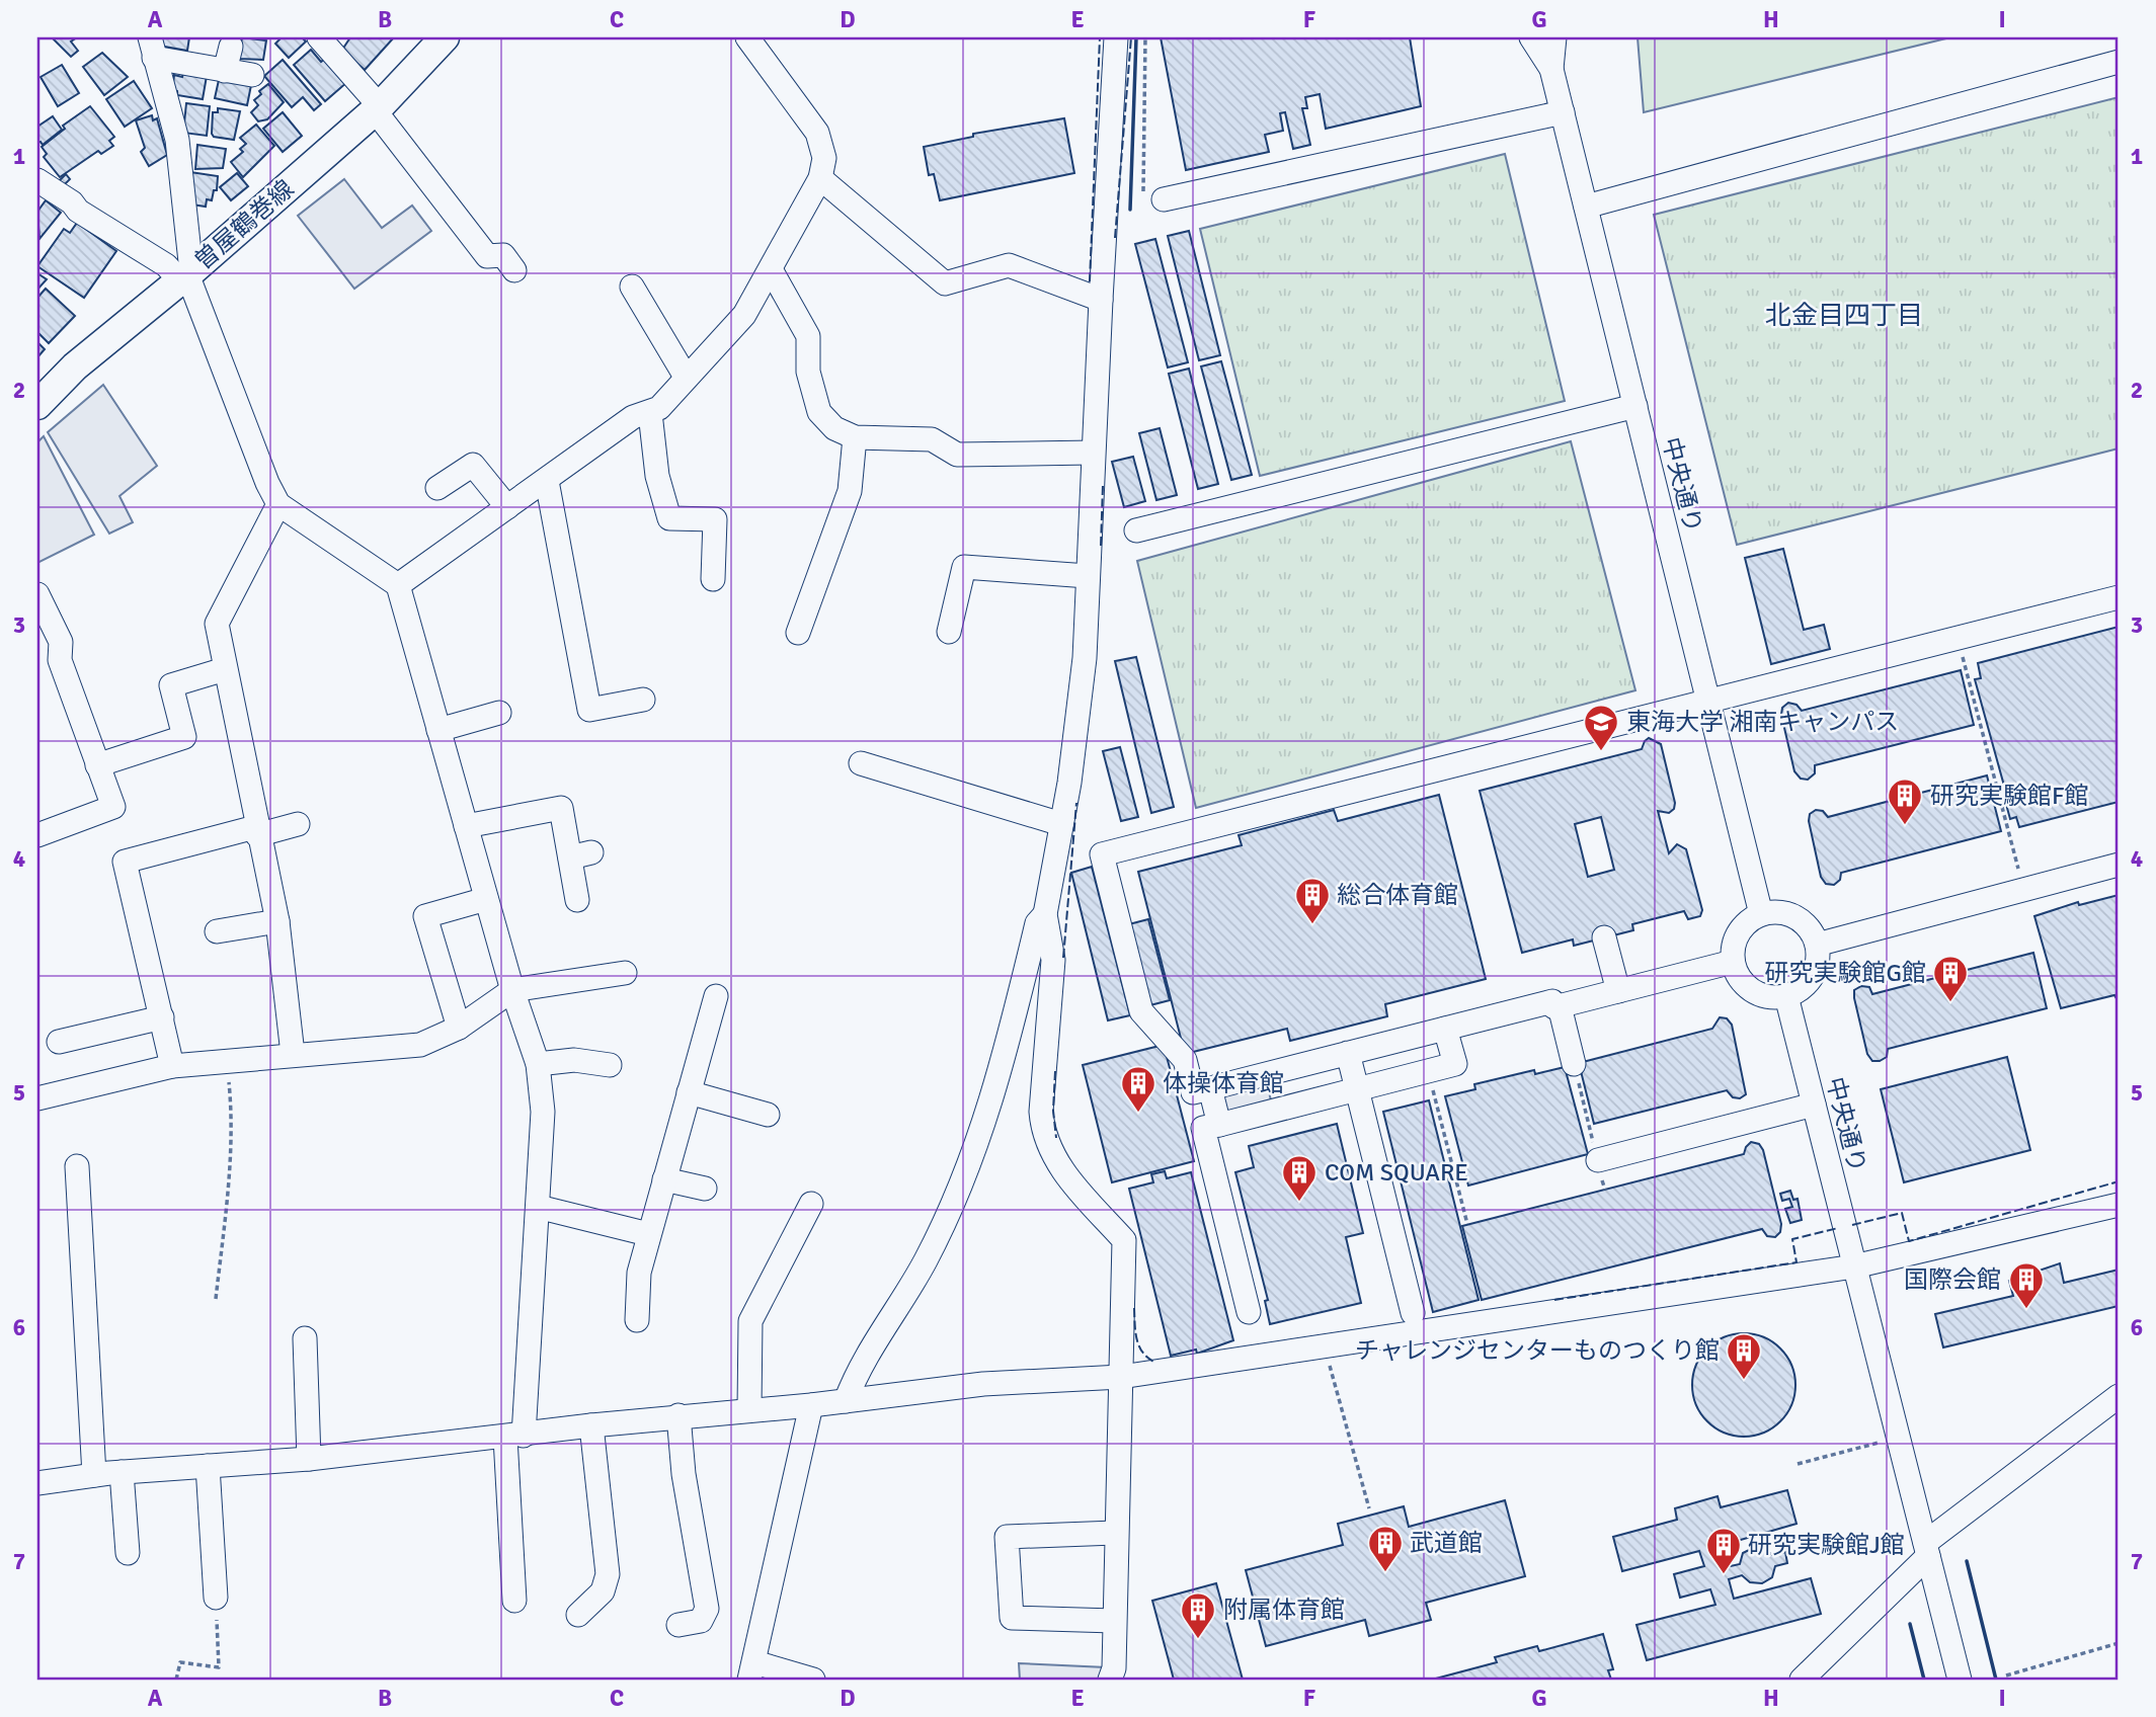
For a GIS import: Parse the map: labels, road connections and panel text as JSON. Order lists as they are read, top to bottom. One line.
{"streets":{"main road":["曽屋鶴巻線"],"street":["中央通り"]},"districts":["北金目四丁目"],"places":{"school or university":["東海大学 湘南キャンパス"],"building":["研究実験館F館","総合体育館","研究実験館G館","体操体育館","COM SQUARE","国際会館","チャレンジセンターものつくり館","武道館","研究実験館J館","附属体育館"]},"grid":{"columns":["A","B","C","D","E","F","G","H","I"],"rows":["1","2","3","4","5","6","7"]}}
